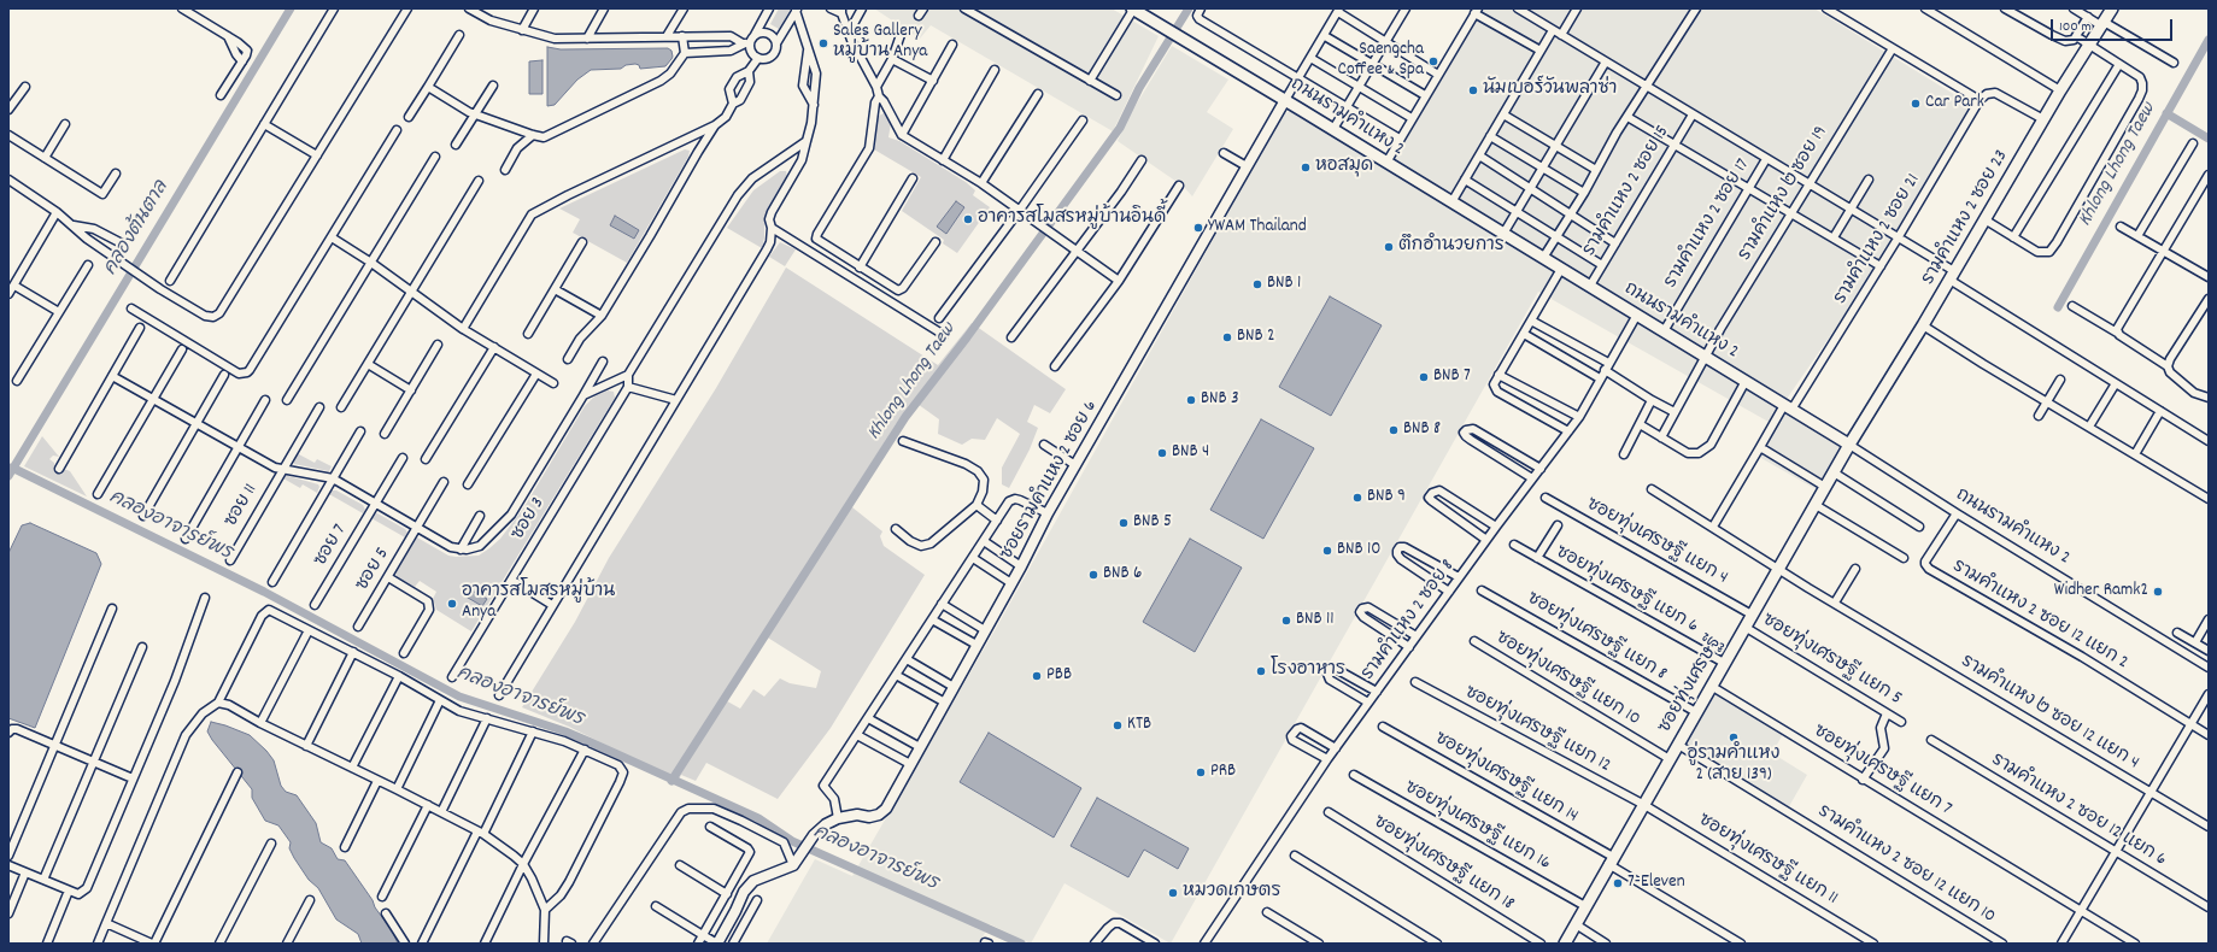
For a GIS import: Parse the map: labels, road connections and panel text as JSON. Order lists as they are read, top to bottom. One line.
{"streets":{"main road":["ถนนรามคำแหง 2","รามคำแหง 2 ซอย 23","ซอยทุ่งเศรษฐี"],"street":["รามคำแหง 2 ซอย 15","รามคำแหง ๒ ซอย 19","รามคำแหง 2 ซอย 17","รามคำแหง 2 ซอย 21","ซอยรามคำแหง 2 ซอย 6","ซอย 11","ซอย 3","ซอยทุ่งเศรษฐี แยก 4","ซอย 7","ซอย 5","ซอยทุ่งเศรษฐี แยก 6","รามคำแหง 2 ซอย 12 แยก 2","รามคำแหง 2 ซอย 8","ซอยทุ่งเศรษฐี แยก 8","ซอยทุ่งเศรษฐี แยก 5","ซอยทุ่งเศรษฐี แยก 10","รามคำแหง ๒ ซอย 12 แยก 4","ซอยทุ่งเศรษฐี แยก 12","ซอยทุ่งเศรษฐี แยก 7","ซอยทุ่งเศรษฐี แยก 14","รามคำแหง 2 ซอย 12 แยก 6","ซอยทุ่งเศรษฐี แยก 16","ซอยทุ่งเศรษฐี แยก 11","ซอยทุ่งเศรษฐี แยก 18","รามคำแหง 2 ซอย 12 แยก 10"]},"crossings":[["ถนนรามคำแหง 2","รามคำแหง 2 ซอย 15"],["ถนนรามคำแหง 2","รามคำแหง ๒ ซอย 19"],["ถนนรามคำแหง 2","รามคำแหง 2 ซอย 23"],["ถนนรามคำแหง 2","รามคำแหง 2 ซอย 17"],["ถนนรามคำแหง 2","รามคำแหง 2 ซอย 21"],["ถนนรามคำแหง 2","ซอยรามคำแหง 2 ซอย 6"],["ถนนรามคำแหง 2","รามคำแหง 2 ซอย 12 แยก 2"],["ถนนรามคำแหง 2","รามคำแหง 2 ซอย 8"],["ถนนรามคำแหง 2","ซอยทุ่งเศรษฐี"],["รามคำแหง 2 ซอย 23","รามคำแหง 2 ซอย 21"],["รามคำแหง 2 ซอย 23","ซอยทุ่งเศรษฐี"],["รามคำแหง 2 ซอย 21","รามคำแหง ๒ ซอย 12 แยก 4"],["ซอยทุ่งเศรษฐี แยก 4","ซอยทุ่งเศรษฐี"],["ซอยทุ่งเศรษฐี แยก 6","ซอยทุ่งเศรษฐี"],["ซอยทุ่งเศรษฐี แยก 8","ซอยทุ่งเศรษฐี"],["ซอยทุ่งเศรษฐี แยก 5","ซอยทุ่งเศรษฐี"],["ซอยทุ่งเศรษฐี แยก 10","ซอยทุ่งเศรษฐี"],["ซอยทุ่งเศรษฐี","รามคำแหง ๒ ซอย 12 แยก 4"],["ซอยทุ่งเศรษฐี","ซอยทุ่งเศรษฐี แยก 12"],["ซอยทุ่งเศรษฐี","ซอยทุ่งเศรษฐี แยก 7"],["ซอยทุ่งเศรษฐี","ซอยทุ่งเศรษฐี แยก 14"],["ซอยทุ่งเศรษฐี","ซอยทุ่งเศรษฐี แยก 16"],["ซอยทุ่งเศรษฐี","ซอยทุ่งเศรษฐี แยก 11"],["ซอยทุ่งเศรษฐี","รามคำแหง 2 ซอย 12 แยก 10"],["ซอยทุ่งเศรษฐี แยก 12","ซอยทุ่งเศรษฐี แยก 11"]],"water":["Khlong Lhong Taew","คลองต้นตาล","คลองอาจารย์พร"],"places":["Sales Gallery หมู่บ้าน Anya","Saengcha Coffee & Spa","นัมเบอร์วันพลาซ่า","Car Park","หอสมุด","อาคารสโมสรหมู่บ้านอินดี้","YWAM Thailand","ตึกอำนวยการ","BNB 1","BNB 2","BNB 7","BNB 3","BNB 8","BNB 4","BNB 9","BNB 5","BNB 10","BNB 6","Widher Ramk2","อาคารสโมสรหมู่บ้าน Anya","BNB 11","โรงอาหาร","PBB","KTB","อู่รามคำแหง 2 (สาย 139)","PRB","7-Eleven","หมวดเกษตร"],"scale_bar":"100 m"}
